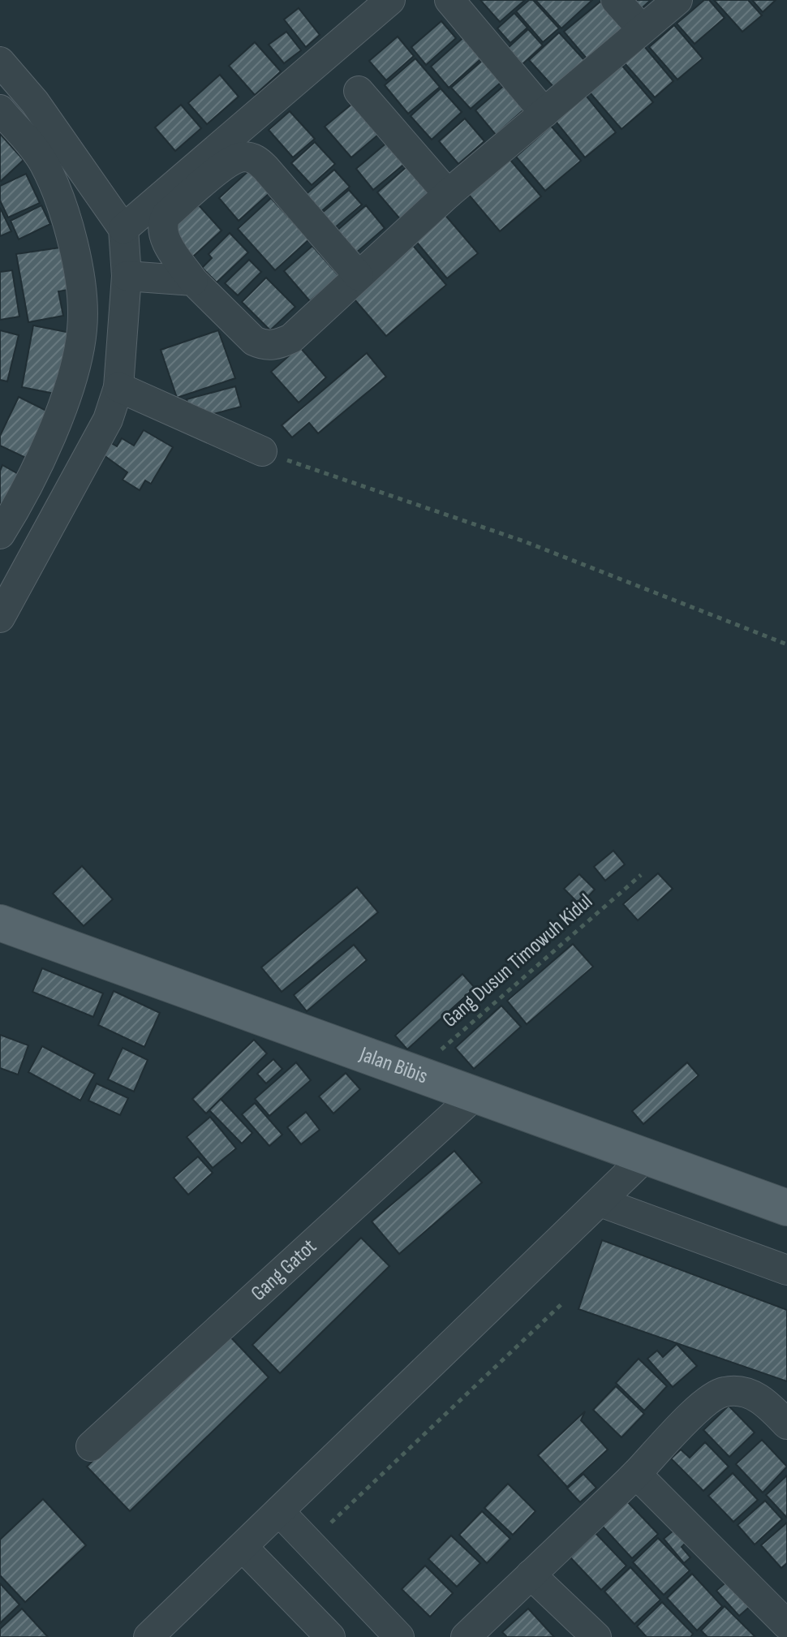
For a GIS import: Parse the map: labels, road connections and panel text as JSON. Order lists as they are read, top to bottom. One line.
{"streets":{"main road":["Jalan Bibis"],"street":["Gang Gatot"],"path":["Gang Dusun Timowuh Kidul"]},"crossings":[["Gang Dusun Timowuh Kidul","Jalan Bibis"],["Jalan Bibis","Gang Gatot"]]}
